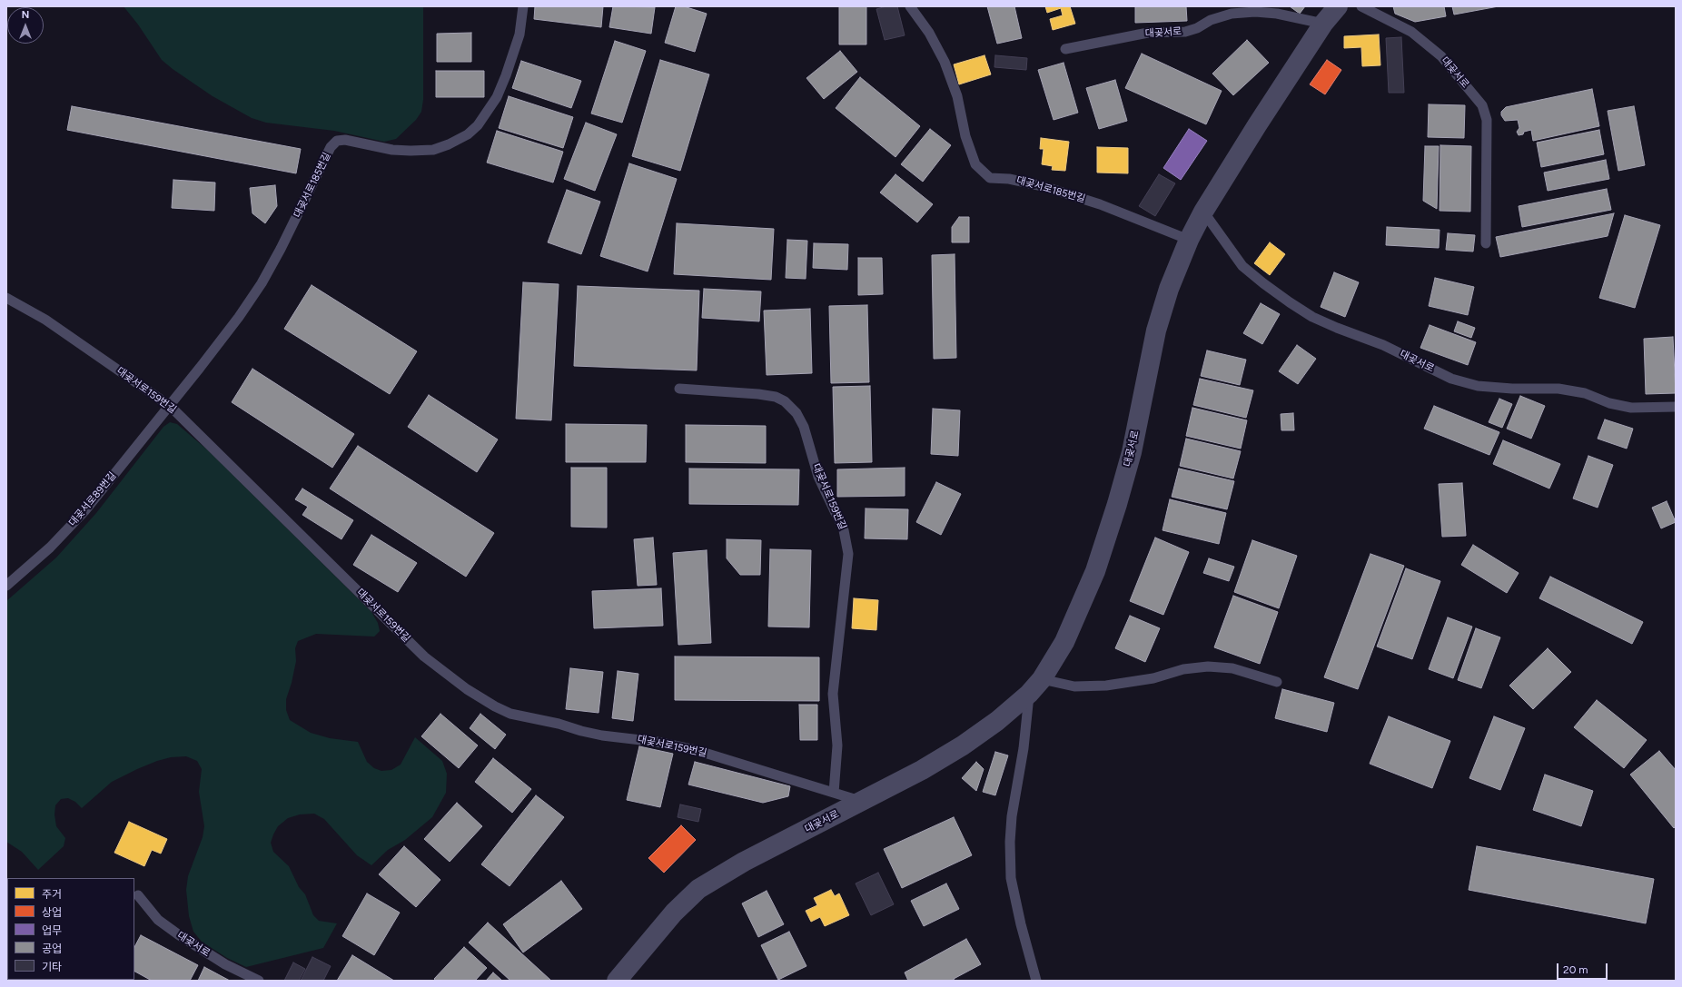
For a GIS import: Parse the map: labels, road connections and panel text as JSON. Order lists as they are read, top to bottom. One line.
{"streets":{"street":["대곶서로"],"lane":["대곶서로185번길","대곶서로159번길","대곶서로89번길"]},"crossings":[["대곶서로","대곶서로185번길"],["대곶서로","대곶서로159번길"],["대곶서로185번길","대곶서로159번길"],["대곶서로185번길","대곶서로89번길"],["대곶서로159번길","대곶서로89번길"]],"legend":["주거","상업","업무","공업","기타"],"scale_bar":"20 m","north":"top"}
